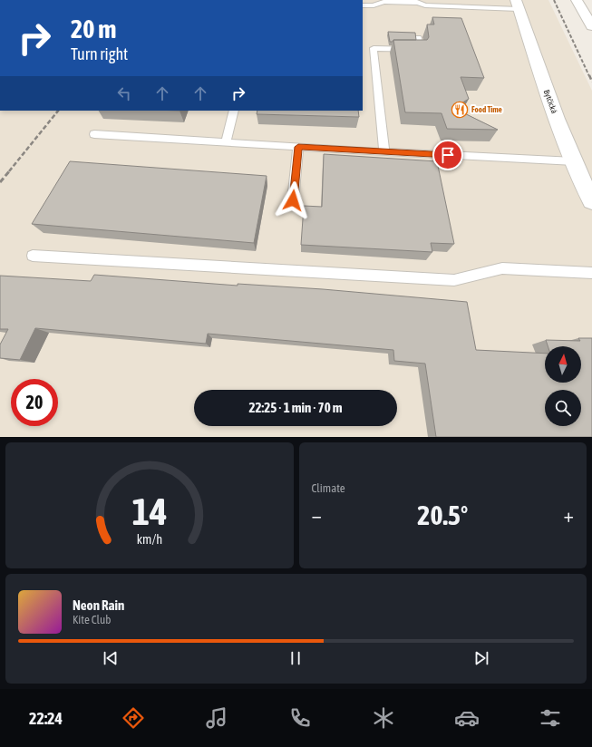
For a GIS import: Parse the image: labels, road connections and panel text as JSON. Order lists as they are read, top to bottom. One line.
{"streets":{"street":["Bytčická"]},"places":{"restaurant":["Food Time"]},"north":"top","page":{"turn":["20 m","Turn right"],"limit":"20","trip":"22:25 · 1 min · 70 m","tile":"Climate","heat":["−","20.5°","+"],"song":["Neon Rain","Kite Club"],"tabs":"22:24","gauge":["14","km/h"]}}
